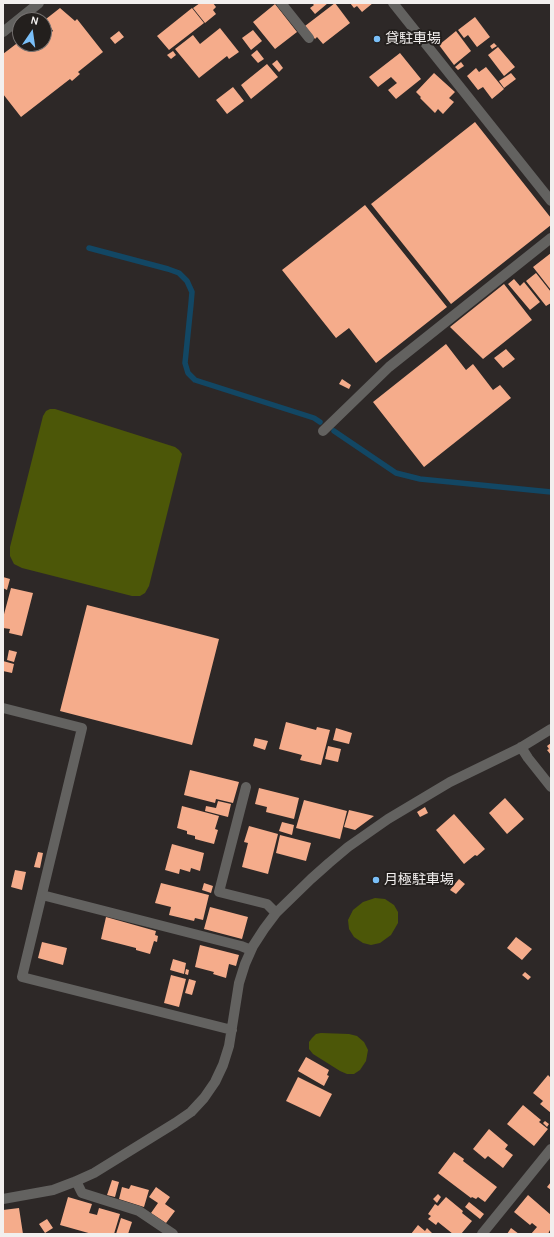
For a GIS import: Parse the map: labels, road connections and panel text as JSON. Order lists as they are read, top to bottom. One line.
{"places":["貸駐車場","月極駐車場"],"north":"top"}
